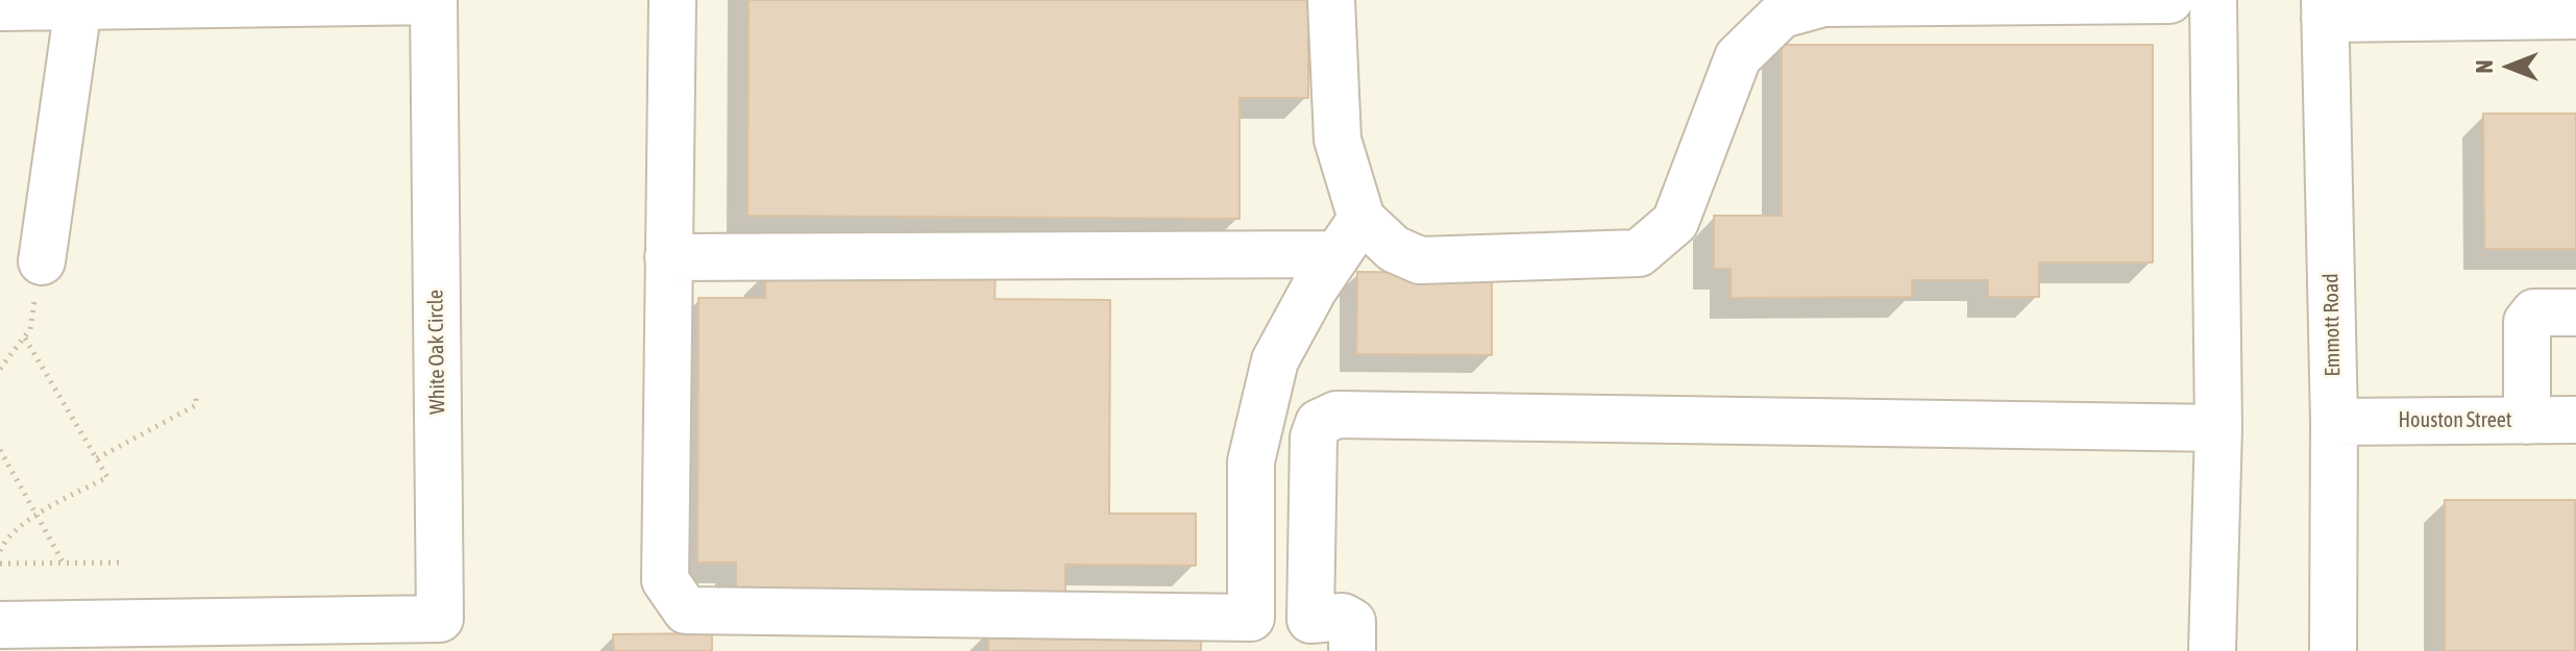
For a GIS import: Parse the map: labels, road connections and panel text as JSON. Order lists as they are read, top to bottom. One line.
{"streets":{"street":["Emmott Road","White Oak Circle","Houston Street"]},"crossings":[["Emmott Road","Houston Street"]],"north":"left"}
